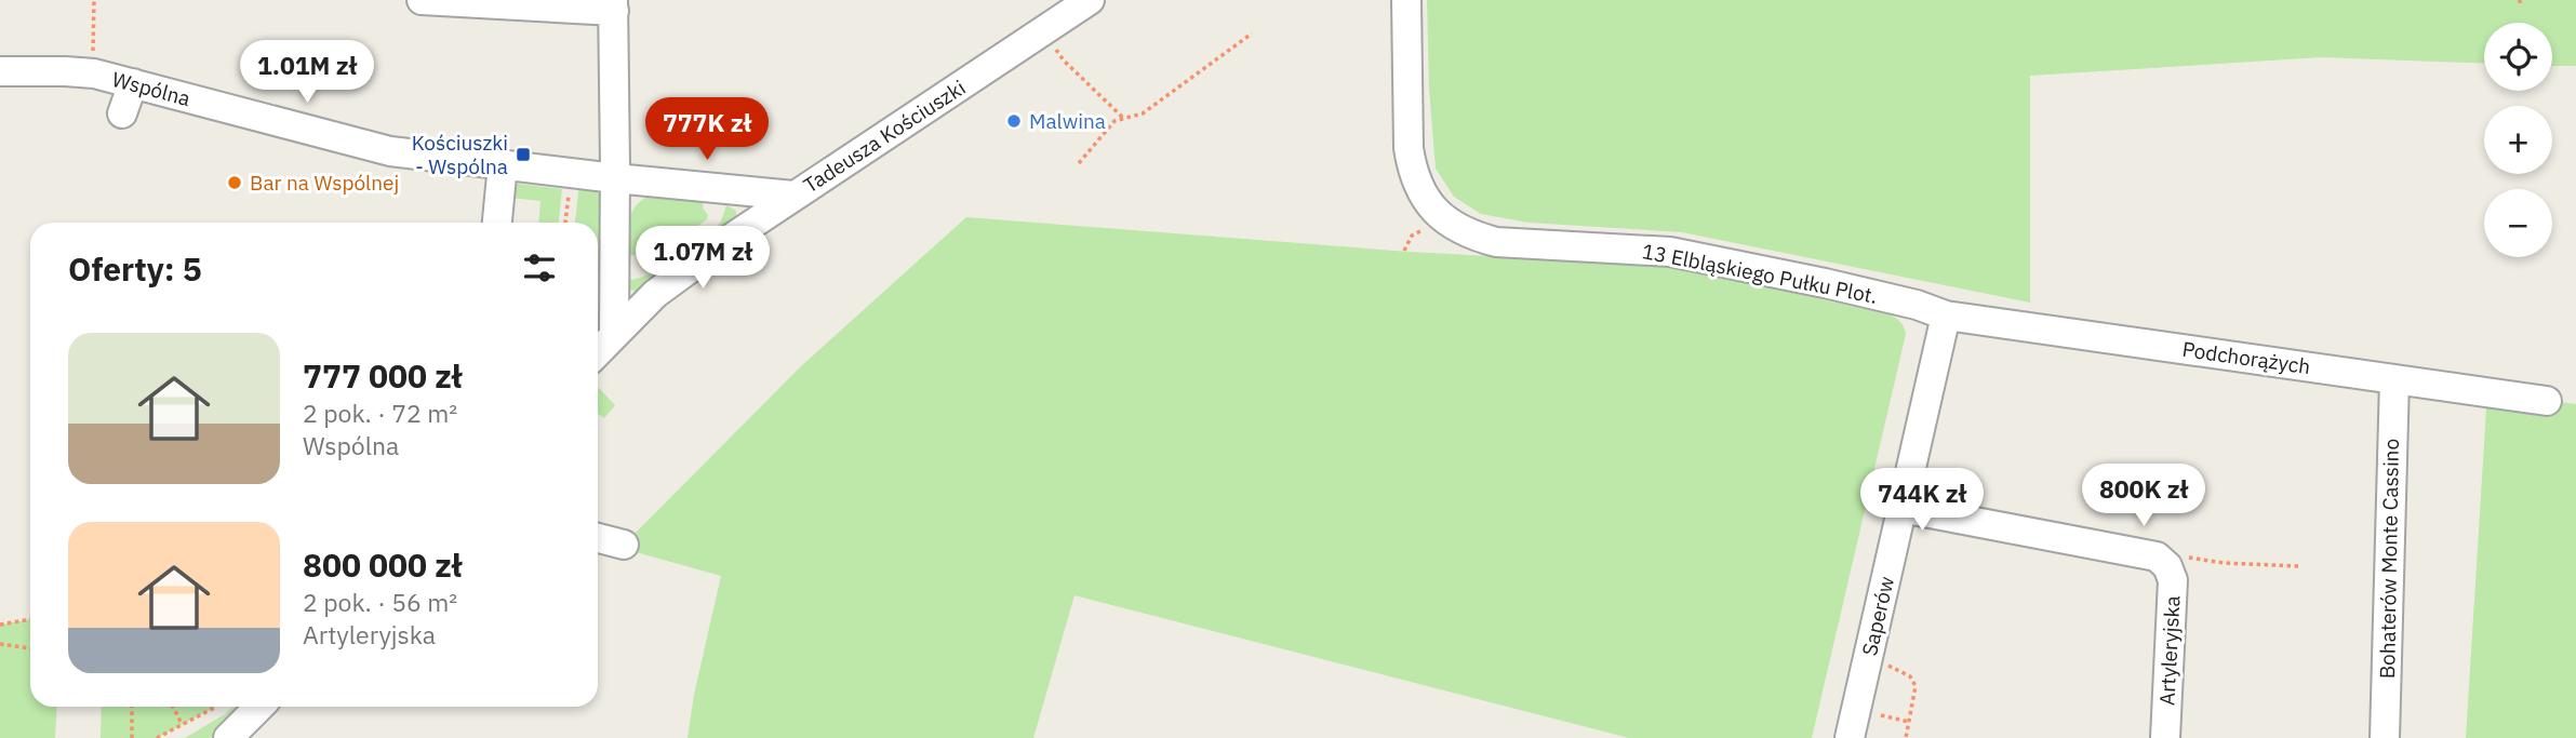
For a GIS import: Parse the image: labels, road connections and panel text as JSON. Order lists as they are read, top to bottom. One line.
{"streets":{"street":["Wspólna","Tadeusza Kościuszki","13 Elbląskiego Pułku Plot.","Podchorążych","Bohaterów Monte Cassino","Saperów","Artyleryjska"]},"crossings":[["Wspólna","Tadeusza Kościuszki"],["13 Elbląskiego Pułku Plot.","Podchorążych"],["13 Elbląskiego Pułku Plot.","Saperów"],["Podchorążych","Bohaterów Monte Cassino"],["Podchorążych","Saperów"]],"places":{"other":["Malwina","Bar na Wspólnej"],"transit":["Kościuszki - Wspólna"]},"page":{"map_buttons":["+","−"],"price":["1.01M zł","777K zł","1.07M zł","800K zł","744K zł"],"heading":"Oferty: 5","list":[{"name":"777 000 zł","note":"2 pok. · 72 m² · Wspólna"},{"name":"800 000 zł","note":"2 pok. · 56 m² · Artyleryjska"}]}}
